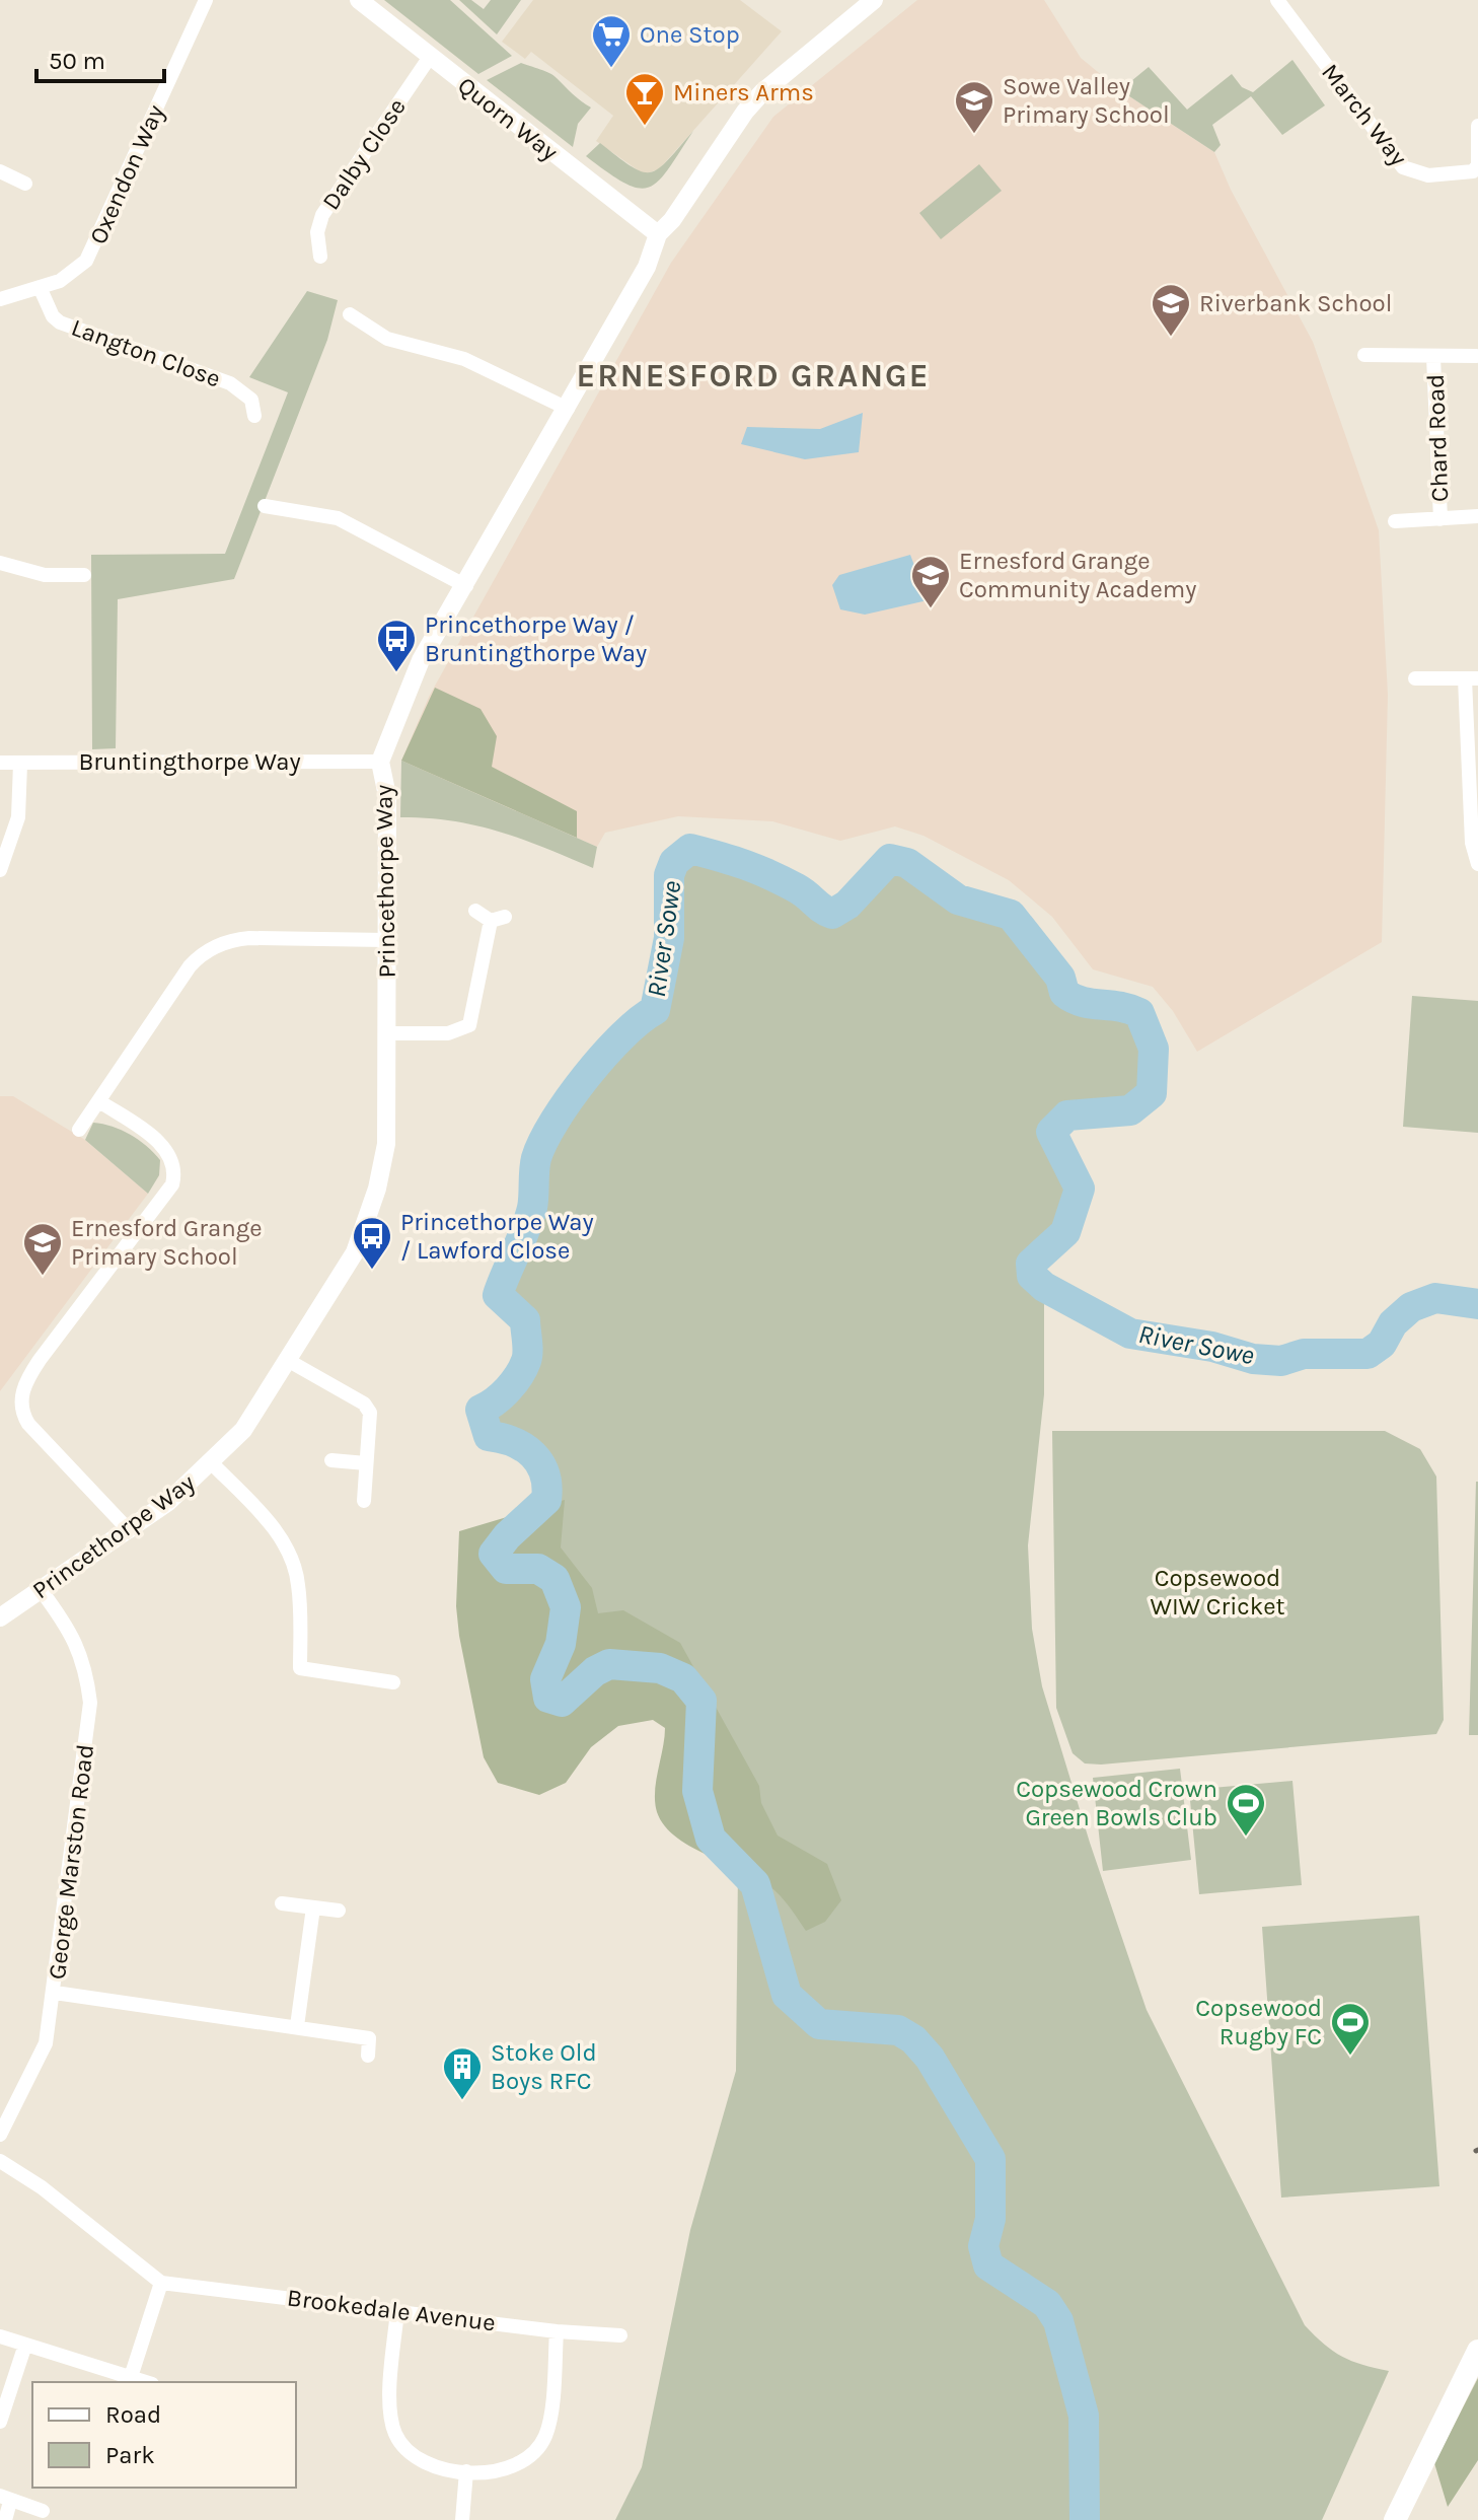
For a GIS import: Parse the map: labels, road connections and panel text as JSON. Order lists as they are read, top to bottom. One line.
{"streets":{"street":["March Way","Quorn Way","Dalby Close","Oxendon Way","Langton Close","Chard Road","Bruntingthorpe Way","Princethorpe Way","George Marston Road","Brookedale Avenue"]},"crossings":[["Quorn Way","Dalby Close"],["Quorn Way","Princethorpe Way"],["Oxendon Way","Langton Close"],["Bruntingthorpe Way","Princethorpe Way"],["Princethorpe Way","George Marston Road"]],"districts":["ERNESFORD GRANGE"],"water":["River Sowe"],"parks":["Copsewood WIW Cricket"],"places":{"supermarket":["One Stop"],"bar":["Miners Arms"],"school or university":["Sowe Valley Primary School","Riverbank School","Ernesford Grange Community Academy","Ernesford Grange Primary School"],"bus stop":["Princethorpe Way / Bruntingthorpe Way","Princethorpe Way / Lawford Close"],"sports":["Copsewood Crown Green Bowls Club","Copsewood Rugby FC"],"building":["Stoke Old Boys RFC"]},"legend":["Road","Park"],"scale_bar":"50 m"}
